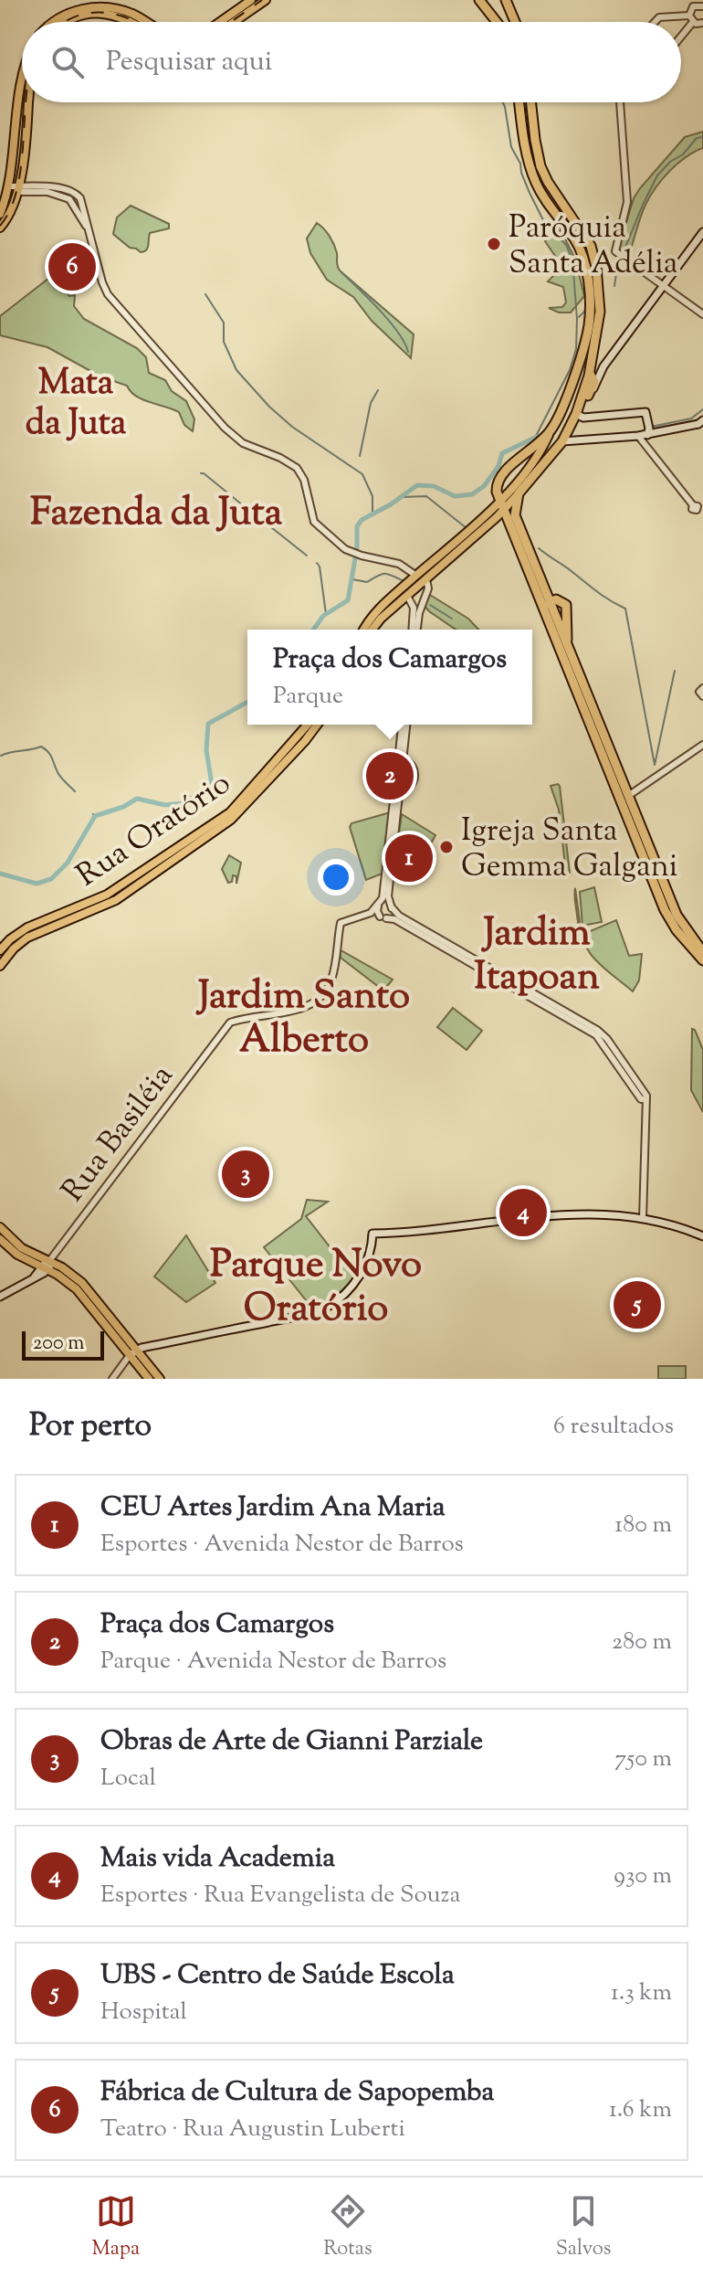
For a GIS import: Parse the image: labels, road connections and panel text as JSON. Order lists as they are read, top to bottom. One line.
{"streets":{"main road":["Rua Oratório"],"street":["Rua Basiléia"]},"districts":["Mata da Juta","Fazenda da Juta","Jardim Itapoan","Jardim Santo Alberto","Parque Novo Oratório"],"places":["Paróquia Santa Adélia","Igreja Santa Gemma Galgani"],"scale_bar":"200 m","page":{"search":"Pesquisar aqui","pins":["6","2","1","3","4","5"],"popup":["Praça dos Camargos","Parque"],"scale":"200 m","heading":["Por perto","6 resultados"],"list":[{"mark":"1","name":"CEU Artes Jardim Ana Maria","note":"Esportes · Avenida Nestor de Barros","value":"180 m"},{"mark":"2","name":"Praça dos Camargos","note":"Parque · Avenida Nestor de Barros","value":"280 m"},{"mark":"3","name":"Obras de Arte de Gianni Parziale","note":"Local","value":"750 m"},{"mark":"4","name":"Mais vida Academia","note":"Esportes · Rua Evangelista de Souza","value":"930 m"},{"mark":"5","name":"UBS - Centro de Saúde Escola","note":"Hospital","value":"1.3 km"},{"mark":"6","name":"Fábrica de Cultura de Sapopemba","note":"Teatro · Rua Augustin Luberti","value":"1.6 km"}],"nav":["Mapa","Rotas","Salvos"]}}
